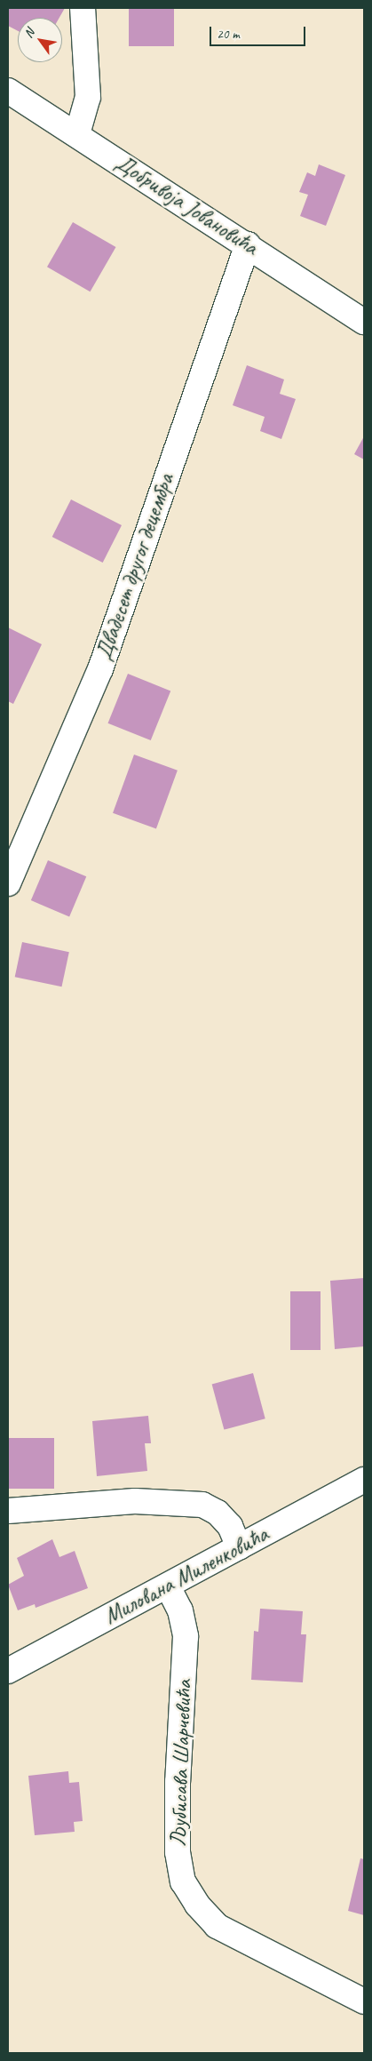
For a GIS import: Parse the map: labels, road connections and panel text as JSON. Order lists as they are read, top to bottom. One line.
{"streets":{"street":["Добривоја Јовановића","Двадесет другог децембра","Милована Миленковића","Љубисава Шарчевића"]},"crossings":[["Добривоја Јовановића","Двадесет другог децембра"],["Милована Миленковића","Љубисава Шарчевића"]],"scale_bar":"20 m","north":"top left"}
